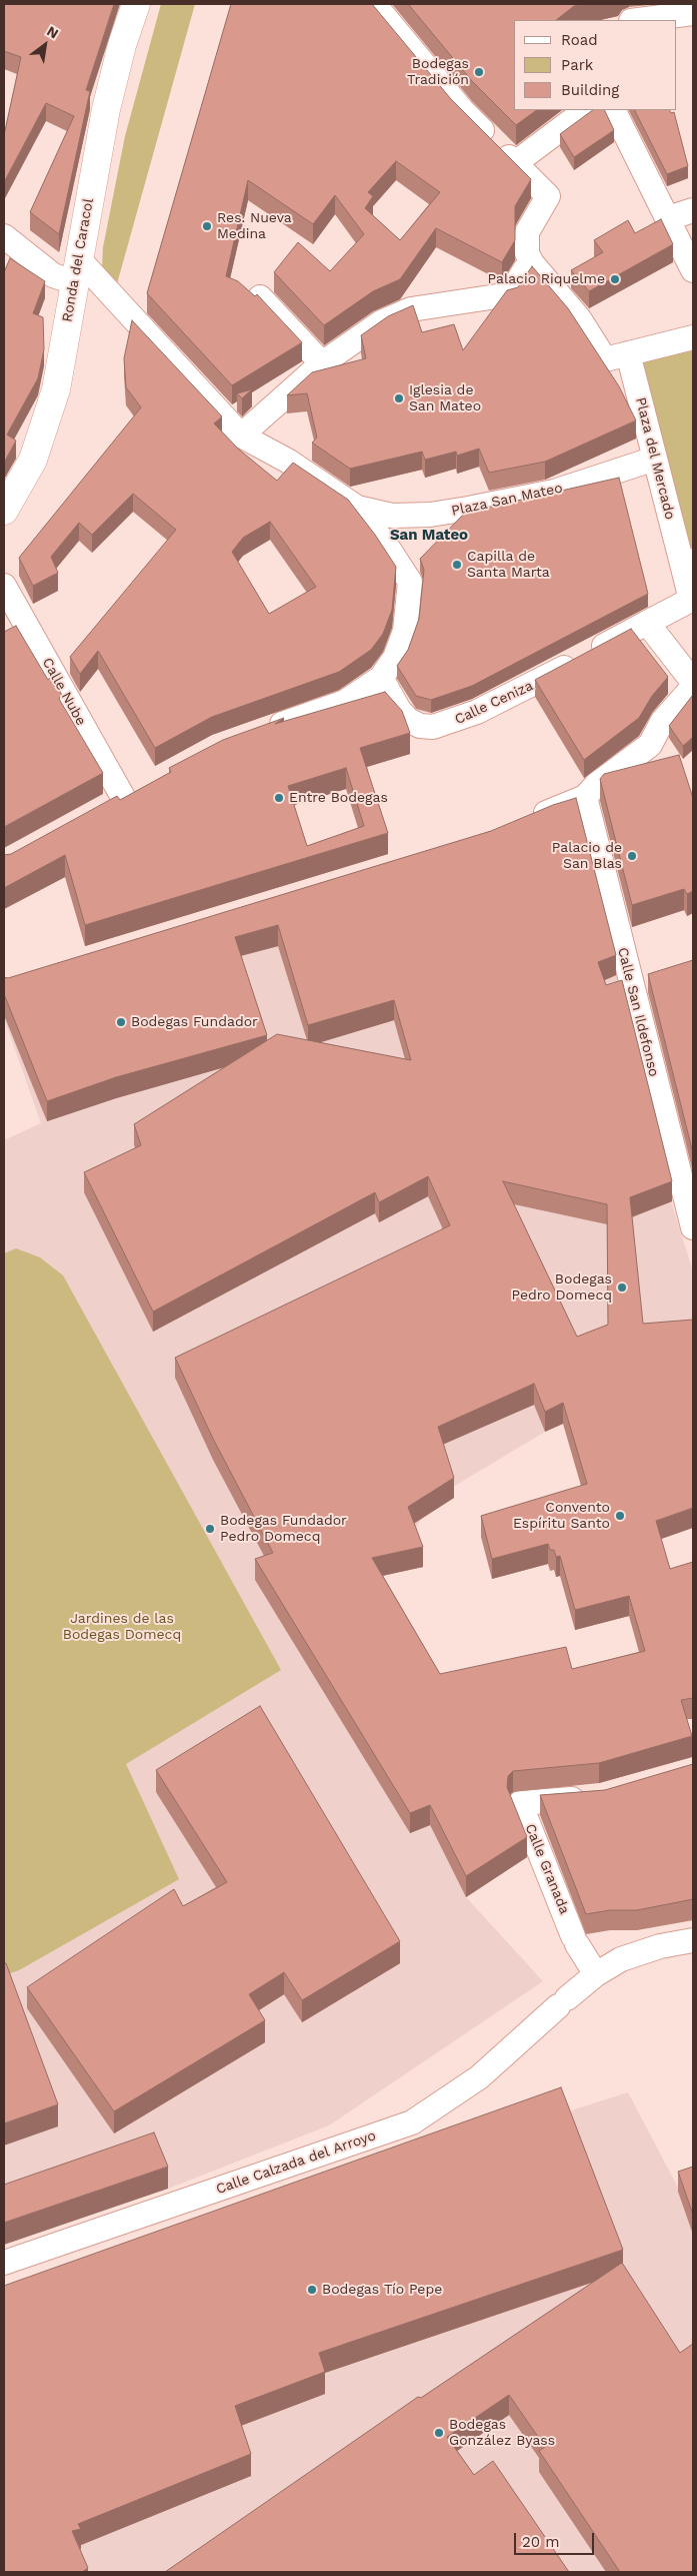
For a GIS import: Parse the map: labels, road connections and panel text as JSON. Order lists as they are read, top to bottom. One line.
{"streets":{"main road":["Ronda del Caracol"],"street":["Plaza del Mercado","Plaza San Mateo","Calle Nube","Calle Ceniza","Calle San Ildefonso","Calle Granada","Calle Calzada del Arroyo"]},"crossings":[["Ronda del Caracol","Plaza San Mateo"],["Plaza del Mercado","Plaza San Mateo"],["Plaza del Mercado","Calle Ceniza"],["Plaza San Mateo","Calle Ceniza"],["Calle Granada","Calle Calzada del Arroyo"]],"districts":["San Mateo"],"parks":["Jardines de las Bodegas Domecq"],"places":["Bodegas Tradición","Res. Nueva Medina","Palacio Riquelme","Iglesia de San Mateo","Capilla de Santa Marta","Entre Bodegas","Palacio de San Blas","Bodegas Fundador","Bodegas Pedro Domecq","Convento Espíritu Santo","Bodegas Fundador Pedro Domecq","Bodegas Tío Pepe","Bodegas González Byass"],"legend":["Road","Park","Building"],"scale_bar":"20 m","north":"top right"}
